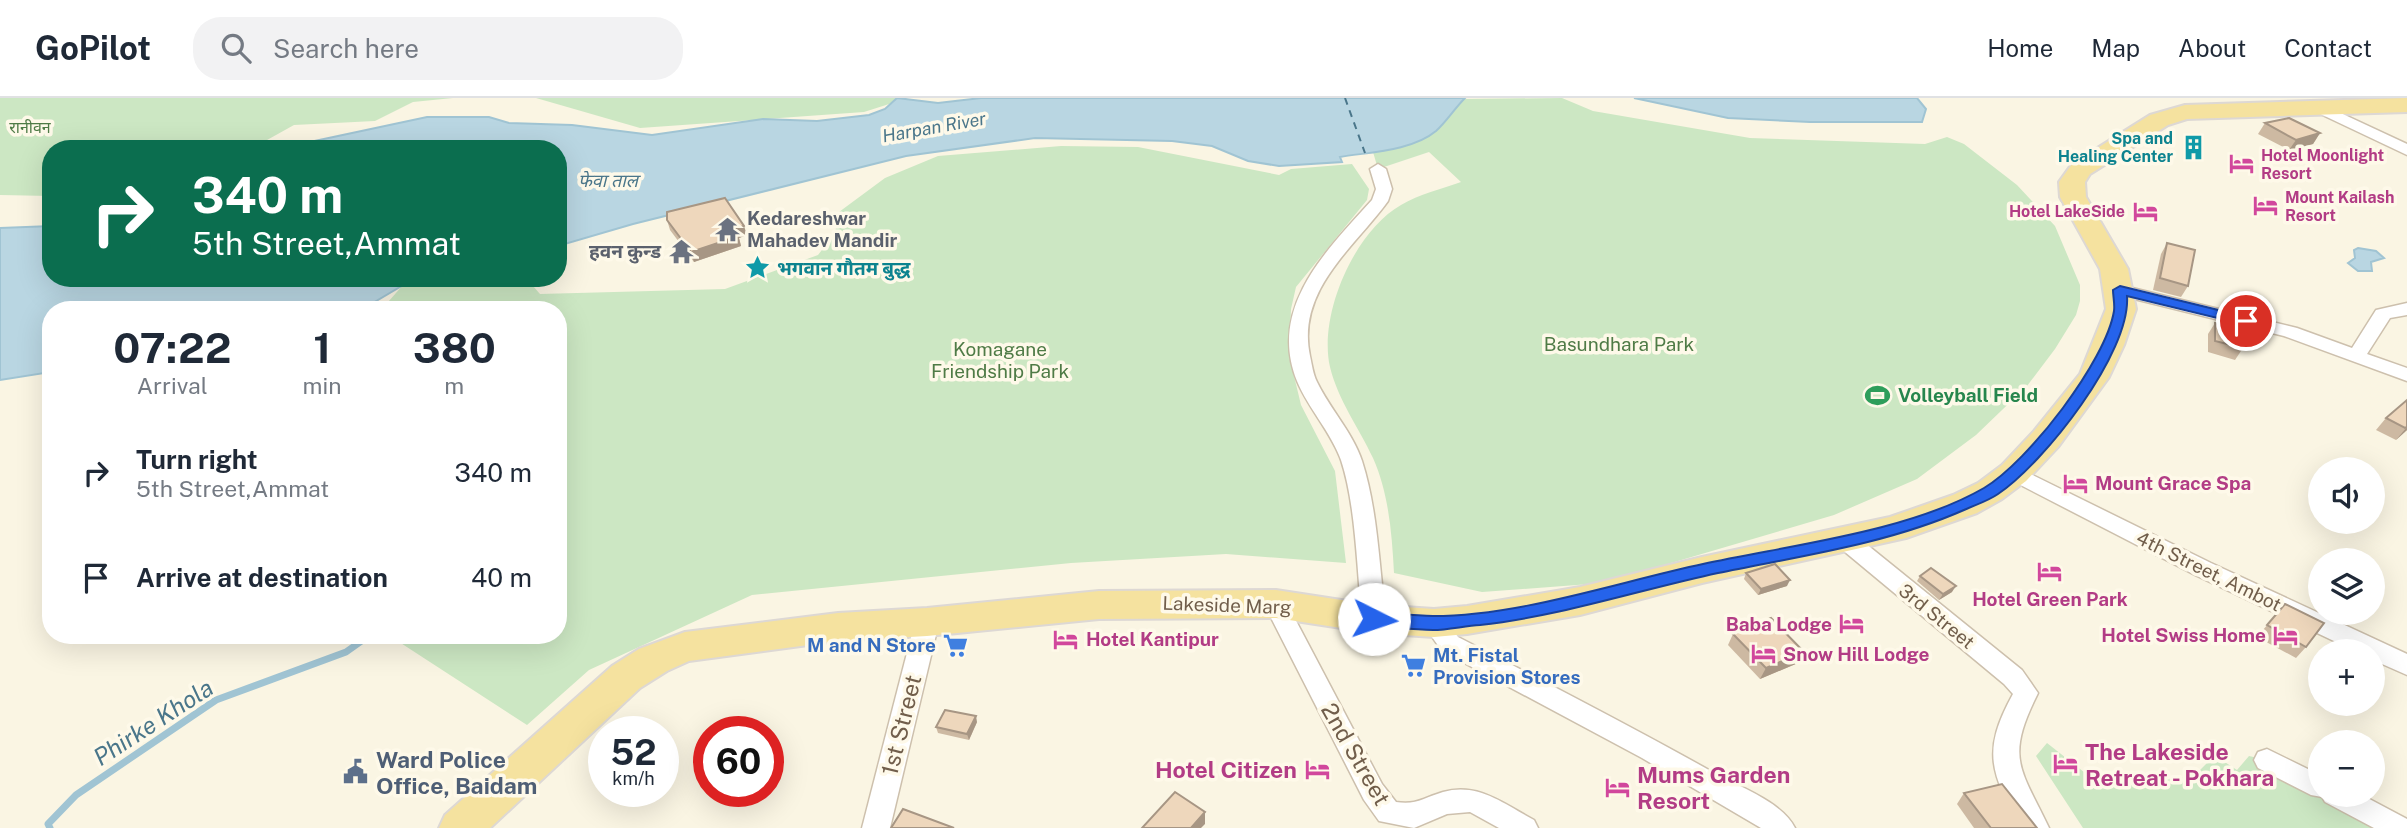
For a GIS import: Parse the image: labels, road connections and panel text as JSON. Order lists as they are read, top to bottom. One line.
{"streets":{"main road":["Lakeside Marg"],"street":["4th Street, Ambot","3rd Street","1st Street","2nd Street"]},"crossings":[["4th Street, Ambot","Lakeside Marg"],["Lakeside Marg","3rd Street"],["Lakeside Marg","1st Street"],["Lakeside Marg","2nd Street"]],"water":["Harpan River","फेवा ताल","Phirke Khola"],"parks":["रानीवन","Basundhara Park","Komagane Friendship Park"],"places":{"building":["Spa and Healing Center"],"hotel":["Hotel Moonlight Resort","Mount Kailash Resort","Hotel LakeSide","Mount Grace Spa","Hotel Green Park","Baba Lodge","Hotel Swiss Home","Hotel Kantipur","Snow Hill Lodge","The Lakeside Retreat - Pokhara","Hotel Citizen","Mums Garden Resort"],"temple":["Kedareshwar Mahadev Mandir","हवन कुन्ड"],"place":["भगवान गौतम बुद्ध"],"sports":["Volleyball Field"],"supermarket":["M and N Store","Mt. Fistal Provision Stores"],"public building":["Ward Police Office, Baidam"]},"page":{"header":"GoPilot","search":"Search here","nav":["Home","Map","About","Contact"],"turn":["340 m","5th Street,Ammat"],"eta":["07:22","Arrival","1","min","380","m"],"list":[{"name":"Turn right","note":"5th Street,Ammat","value":"340 m"},{"name":"Arrive at destination","value":"40 m"}],"map_buttons":["+","−"],"speed":"52 km/h","limit":"60"}}
